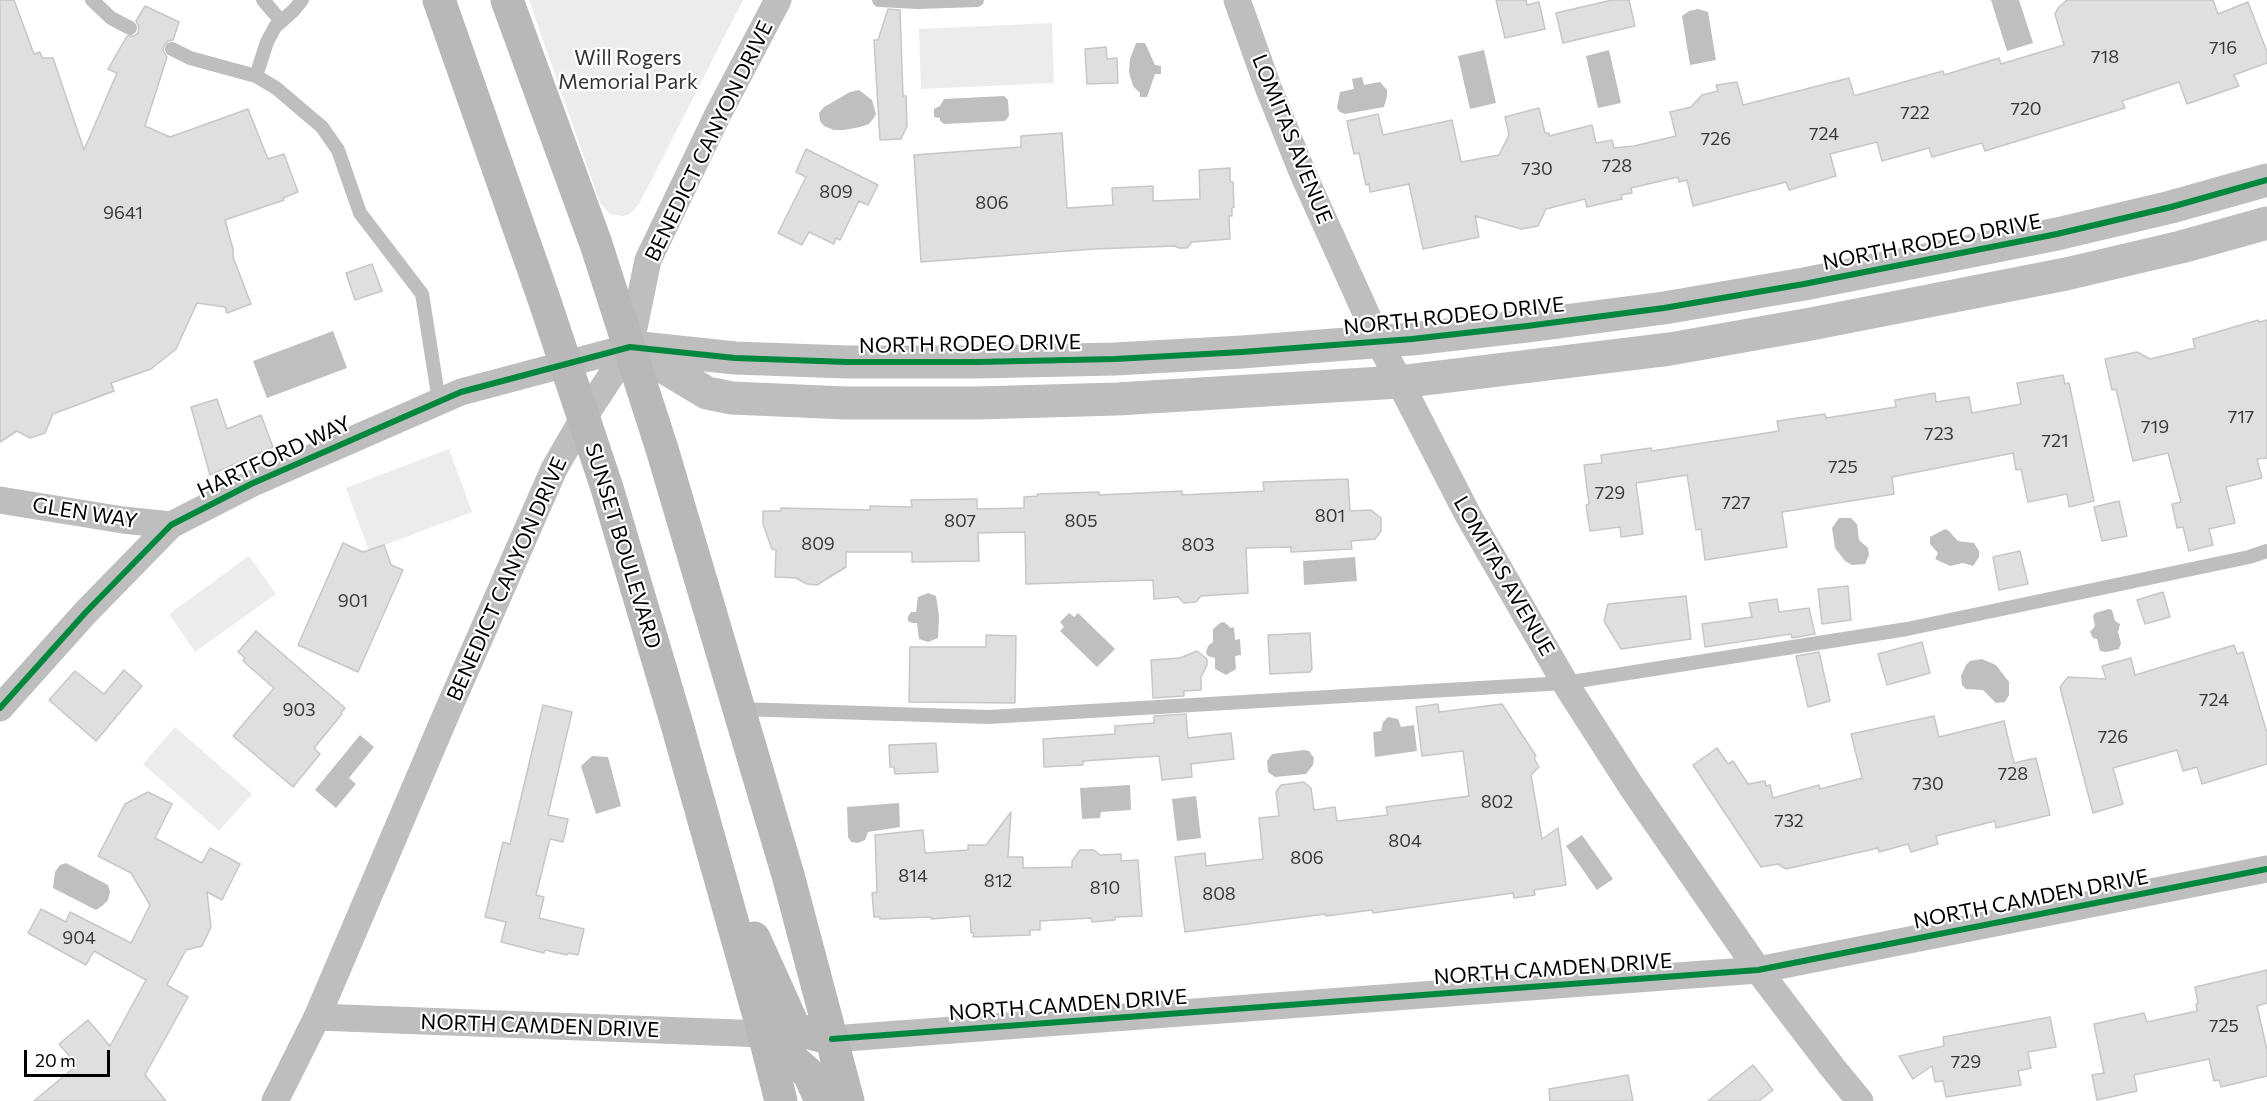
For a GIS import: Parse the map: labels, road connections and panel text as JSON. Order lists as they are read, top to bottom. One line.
{"streets":{"main road":["SUNSET BOULEVARD"],"street":["LOMITAS AVENUE","BENEDICT CANYON DRIVE","NORTH RODEO DRIVE","HARTFORD WAY","GLEN WAY","NORTH CAMDEN DRIVE"]},"crossings":[["LOMITAS AVENUE","NORTH RODEO DRIVE"],["LOMITAS AVENUE","NORTH CAMDEN DRIVE"],["BENEDICT CANYON DRIVE","NORTH RODEO DRIVE"],["BENEDICT CANYON DRIVE","HARTFORD WAY"],["BENEDICT CANYON DRIVE","SUNSET BOULEVARD"],["BENEDICT CANYON DRIVE","NORTH CAMDEN DRIVE"],["NORTH RODEO DRIVE","HARTFORD WAY"],["HARTFORD WAY","GLEN WAY"],["HARTFORD WAY","SUNSET BOULEVARD"],["SUNSET BOULEVARD","NORTH CAMDEN DRIVE"]],"parks":["Will Rogers Memorial Park"],"house_numbers":["716","718","720","722","724","726","728","730","809","806","9641","717","719","723","721","725","729","727","801","807","805","809","803","901","724","903","726","728","730","802","732","804","806","814","812","810","808","904","725","729"],"scale_bar":"20 m"}
